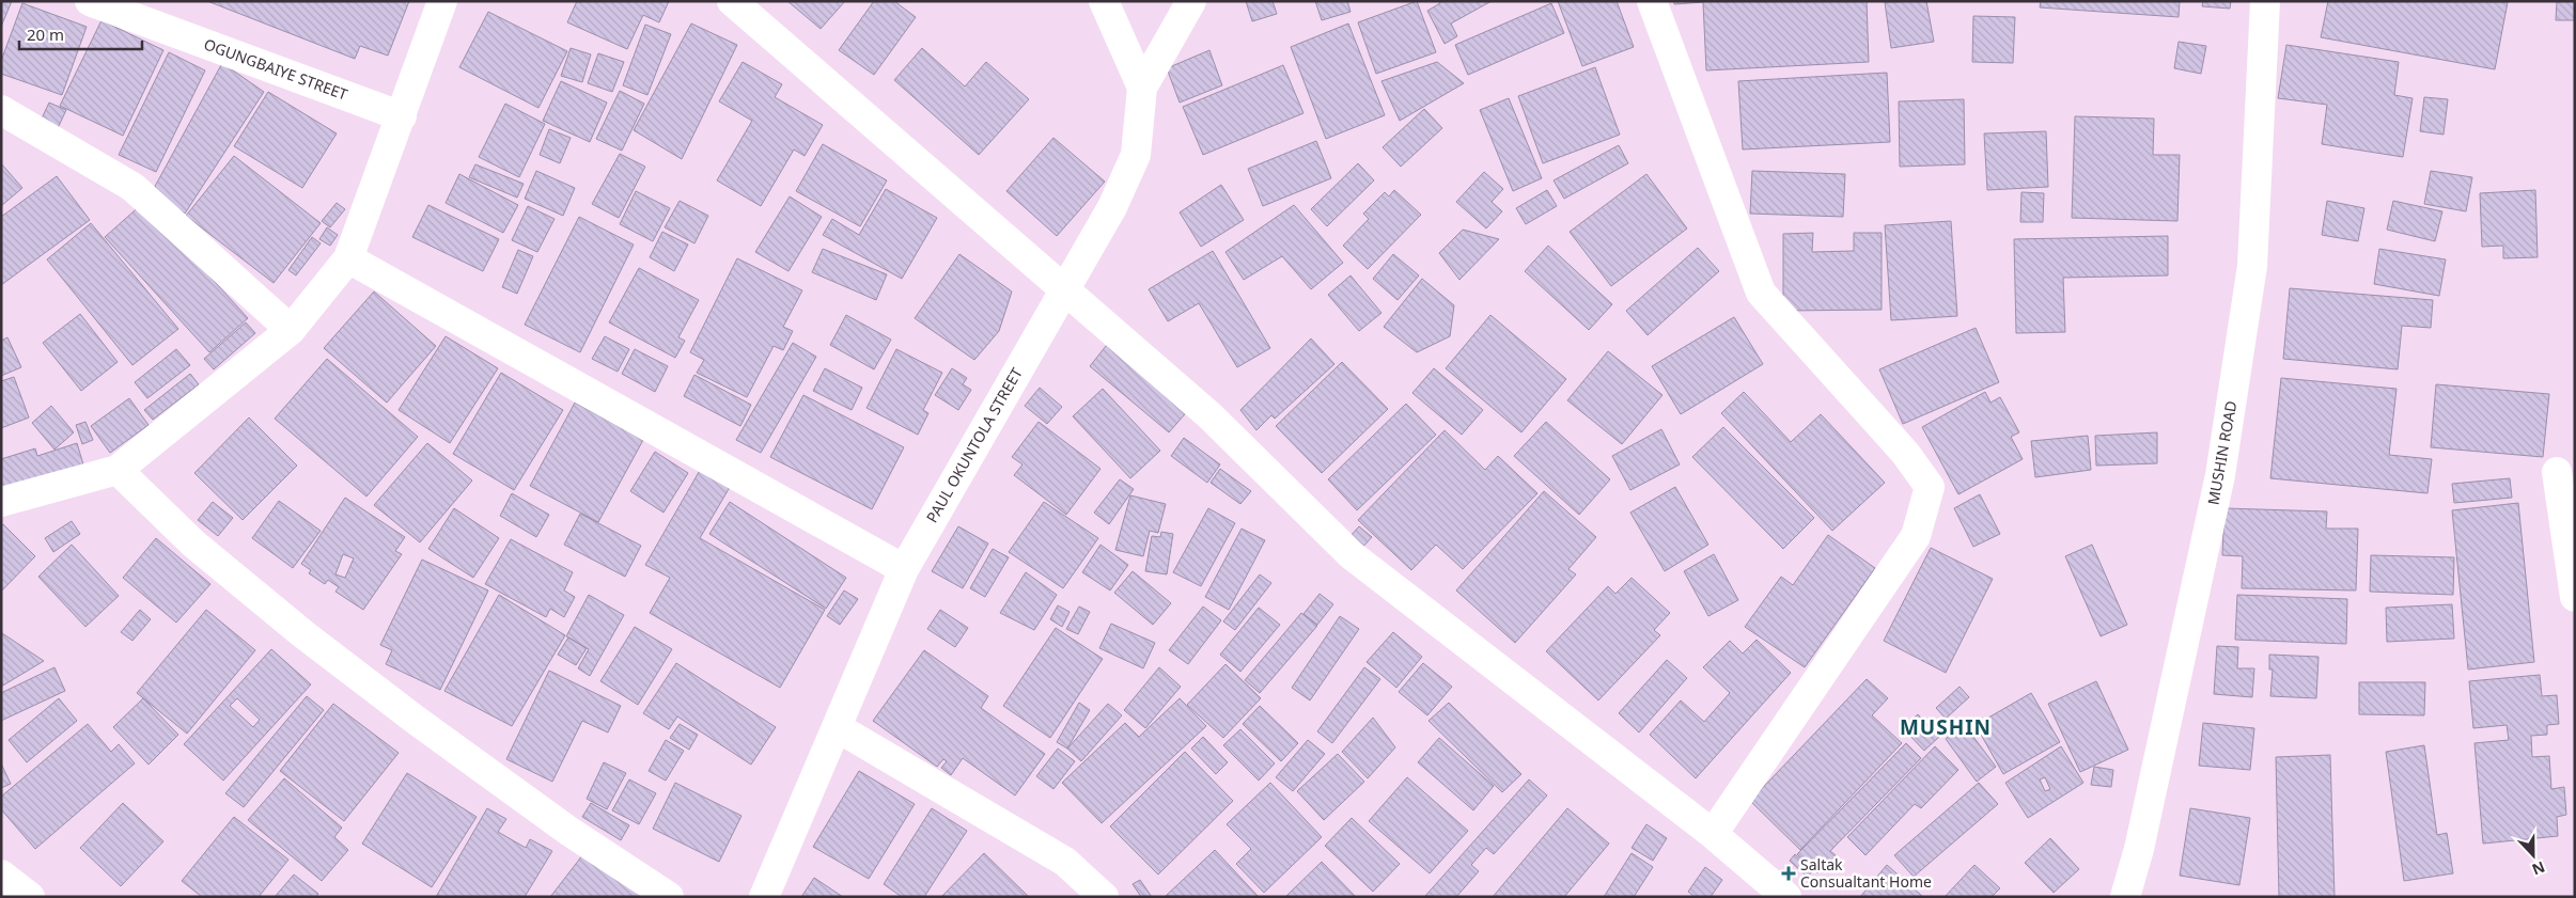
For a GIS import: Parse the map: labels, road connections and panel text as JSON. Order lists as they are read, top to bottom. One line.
{"streets":{"street":["OGUNGBAIYE STREET","PAUL OKUNTOLA STREET","MUSHIN ROAD"]},"districts":["MUSHIN"],"places":{"health":["Saltak Consualtant Home"]},"scale_bar":"20 m","north":"bottom"}
